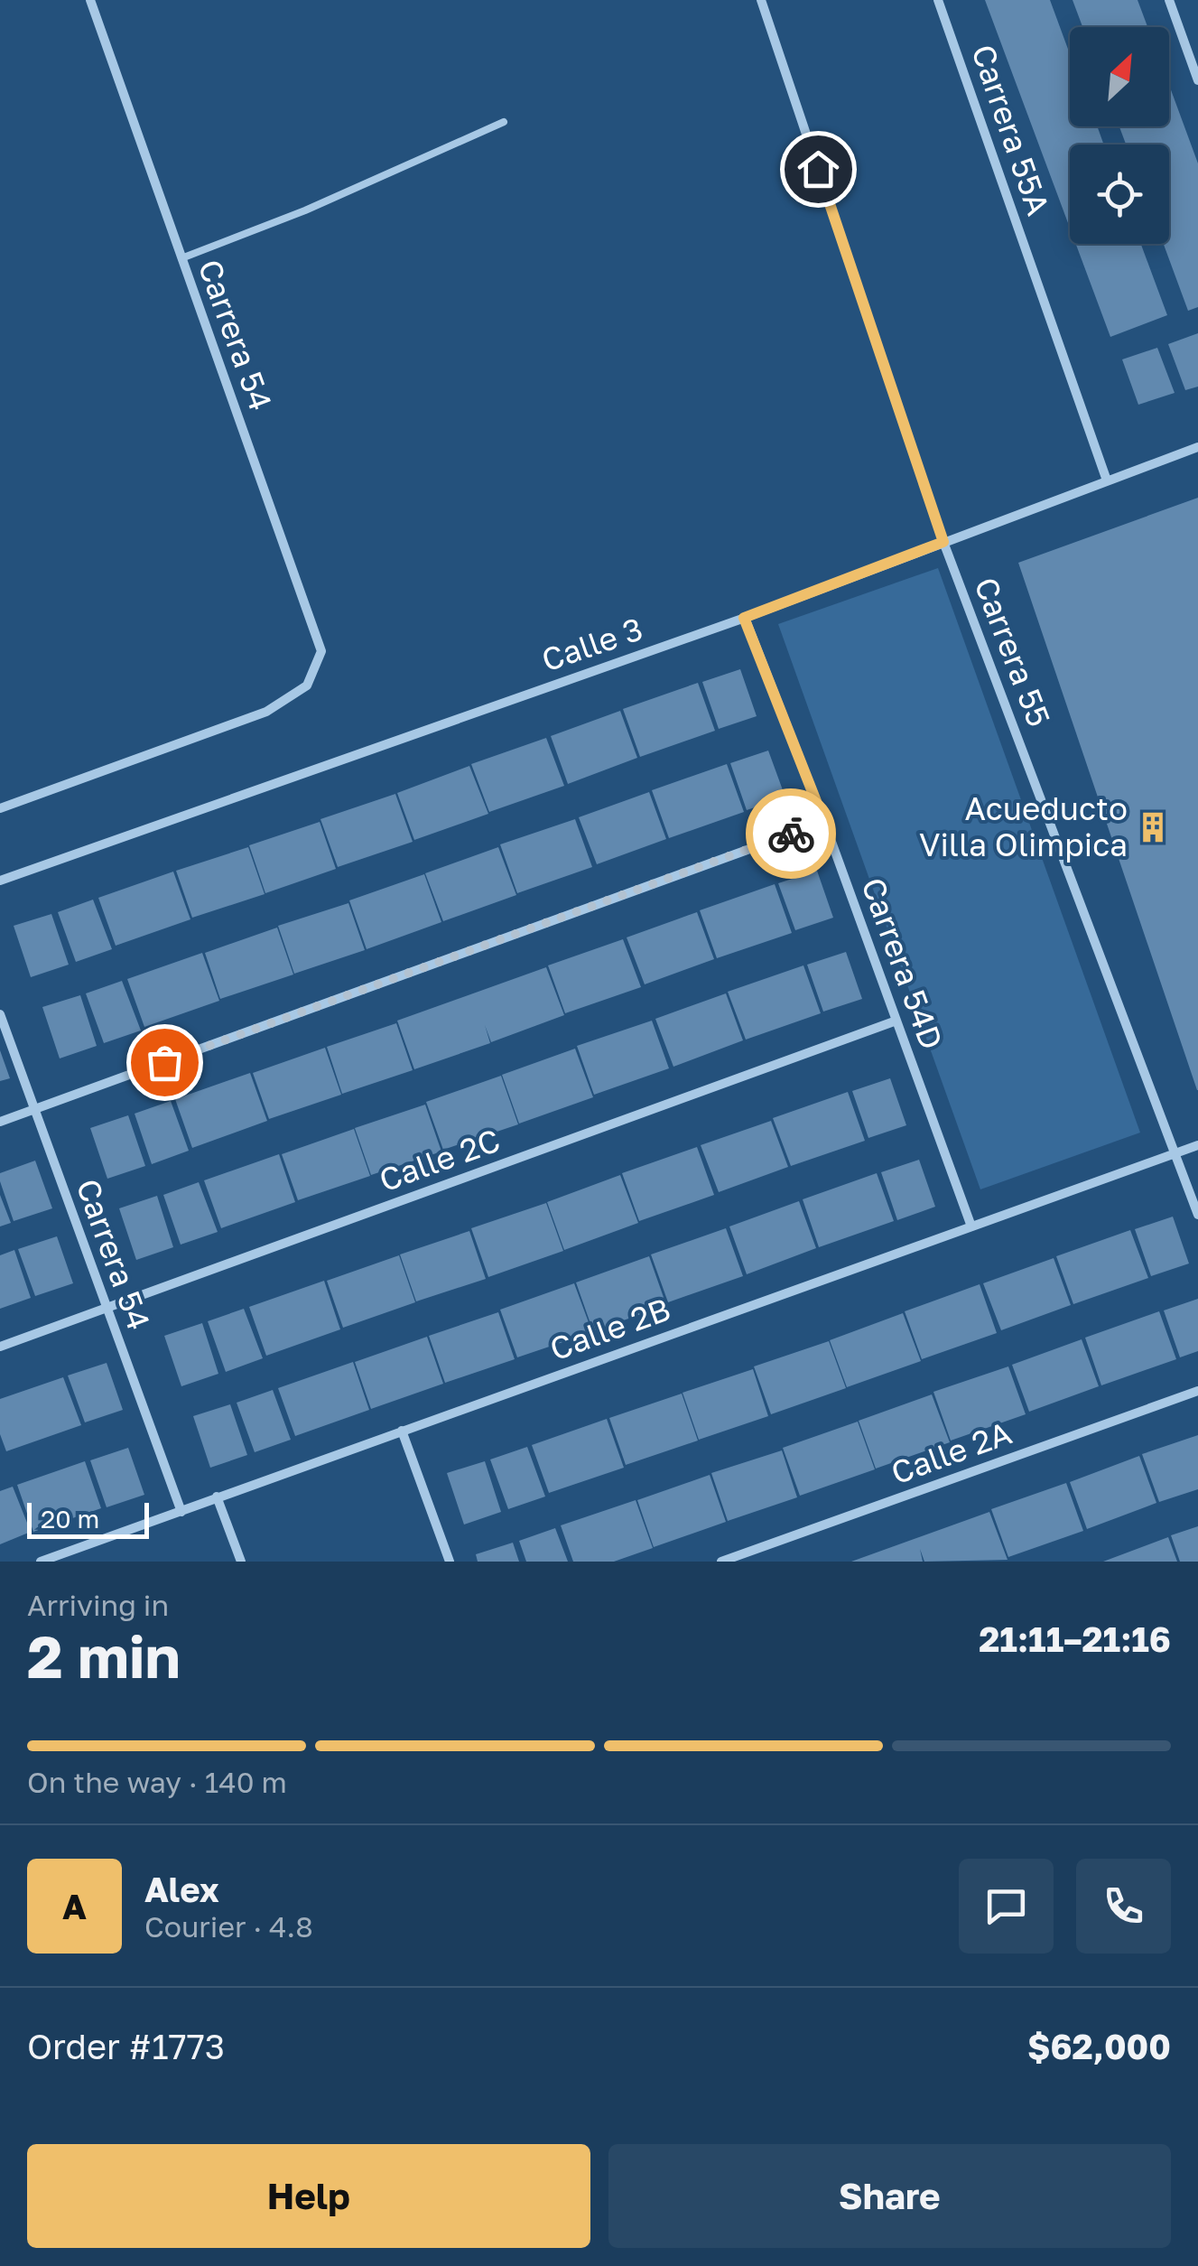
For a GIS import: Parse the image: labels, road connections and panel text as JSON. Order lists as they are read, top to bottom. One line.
{"streets":{"street":["Carrera 55A","Carrera 54","Calle 3","Carrera 55","Carrera 54D","Calle 2C","Calle 2B","Calle 2A"]},"crossings":[["Carrera 55A","Calle 3"],["Carrera 54","Calle 2C"],["Carrera 54","Calle 2B"],["Calle 3","Carrera 55"],["Calle 3","Carrera 54D"],["Carrera 55","Calle 2B"],["Carrera 54D","Calle 2C"],["Carrera 54D","Calle 2B"]],"places":{"building":["Acueducto Villa Olimpica"]},"scale_bar":"20 m","north":"top right","page":{"scale":"20 m","heading":["2 min","Arriving in","21:11–21:16"],"panel":["Alex","Courier · 4.8","Order #1773","$62,000"],"bar":"On the way · 140 m","round":"A","buttons":["Help","Share"]}}
